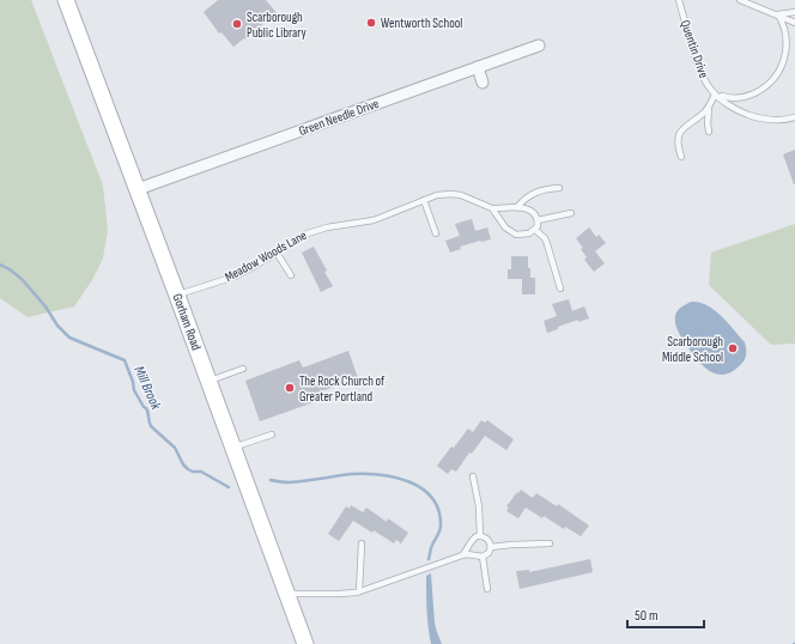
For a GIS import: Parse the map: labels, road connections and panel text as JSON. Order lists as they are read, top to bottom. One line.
{"streets":{"main road":["Gorham Road"],"street":["Green Needle Drive"],"lane":["Quentin Drive","Meadow Woods Lane"]},"crossings":[["Green Needle Drive","Gorham Road"],["Meadow Woods Lane","Gorham Road"]],"water":["Mill Brook"],"places":["Wentworth School","Scarborough Public Library","Scarborough Middle School","The Rock Church of Greater Portland"],"scale_bar":"50 m"}
